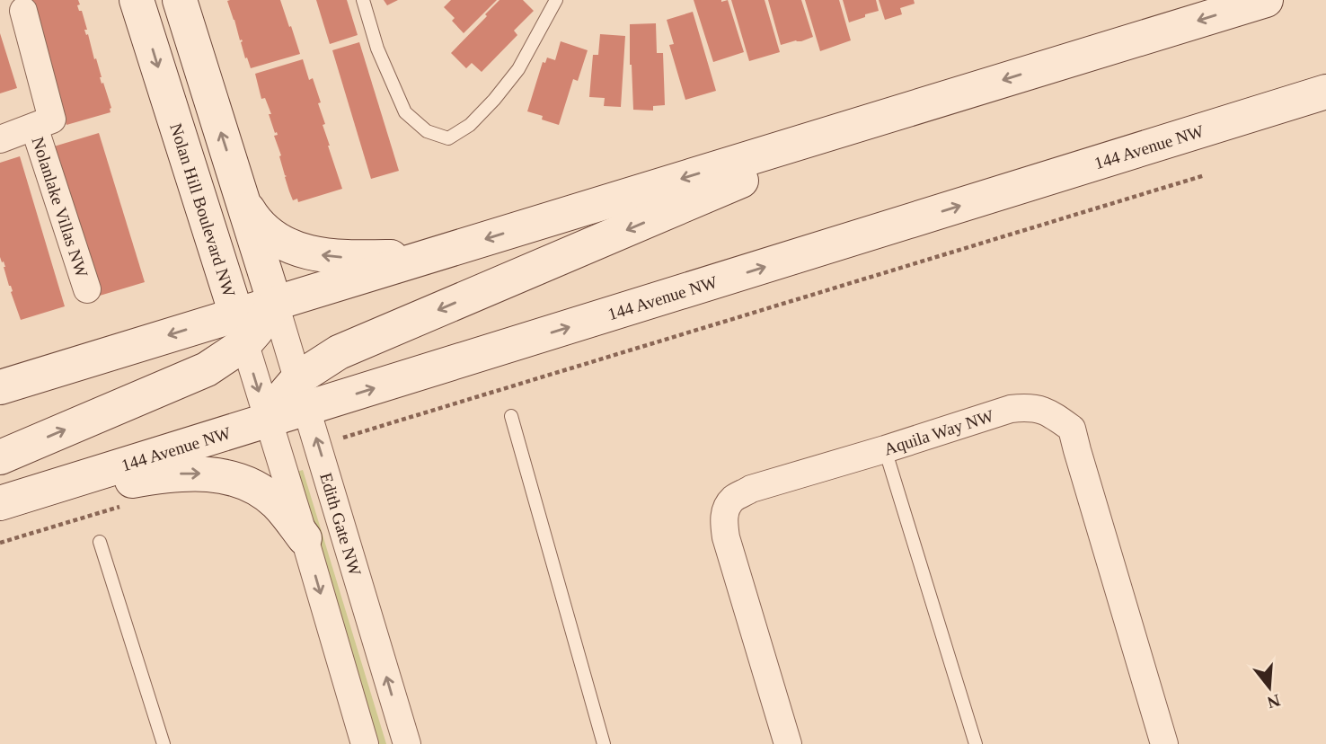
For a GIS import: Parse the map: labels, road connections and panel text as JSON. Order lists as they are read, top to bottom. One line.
{"streets":{"main road":["144 Avenue NW","Nolan Hill Boulevard NW"],"street":["Nolanlake Villas NW","Aquila Way NW","Edith Gate NW"]},"crossings":[["144 Avenue NW","Nolan Hill Boulevard NW"],["144 Avenue NW","Edith Gate NW"]],"north":"bottom"}
